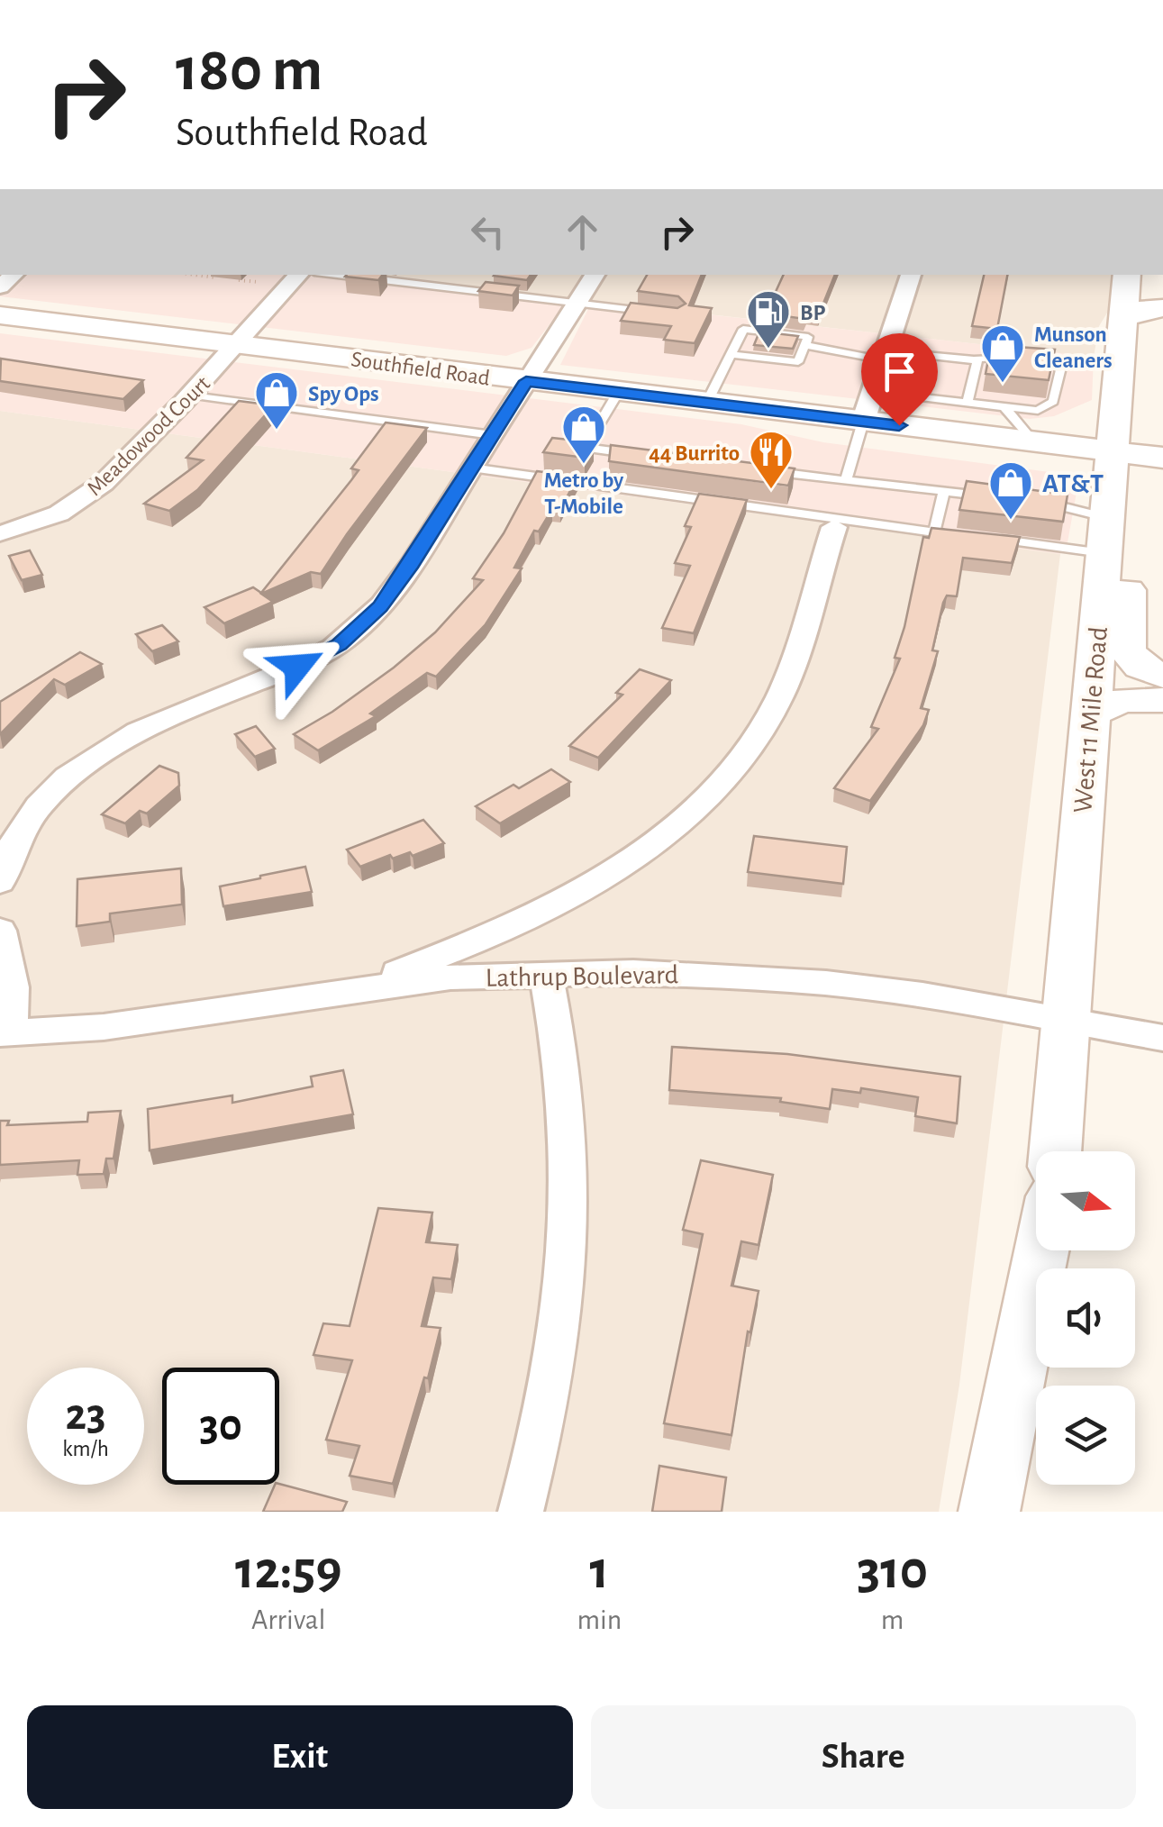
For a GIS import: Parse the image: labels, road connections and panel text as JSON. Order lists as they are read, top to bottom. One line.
{"streets":{"main road":["Southfield Road","West 11 Mile Road"],"street":["Meadowood Court","Lathrup Boulevard"]},"crossings":[["Southfield Road","Meadowood Court"],["Southfield Road","West 11 Mile Road"],["West 11 Mile Road","Lathrup Boulevard"]],"places":{"fuel station":["BP"],"shop":["Munson Cleaners","Spy Ops","Metro by T-Mobile","AT&T"],"restaurant":["44 Burrito"]},"north":"right","page":{"turn":["180 m","Southfield Road"],"speed":"23 km/h","limit":"30","eta":["12:59","Arrival","1","min","310","m"],"buttons":["Exit","Share"]}}
